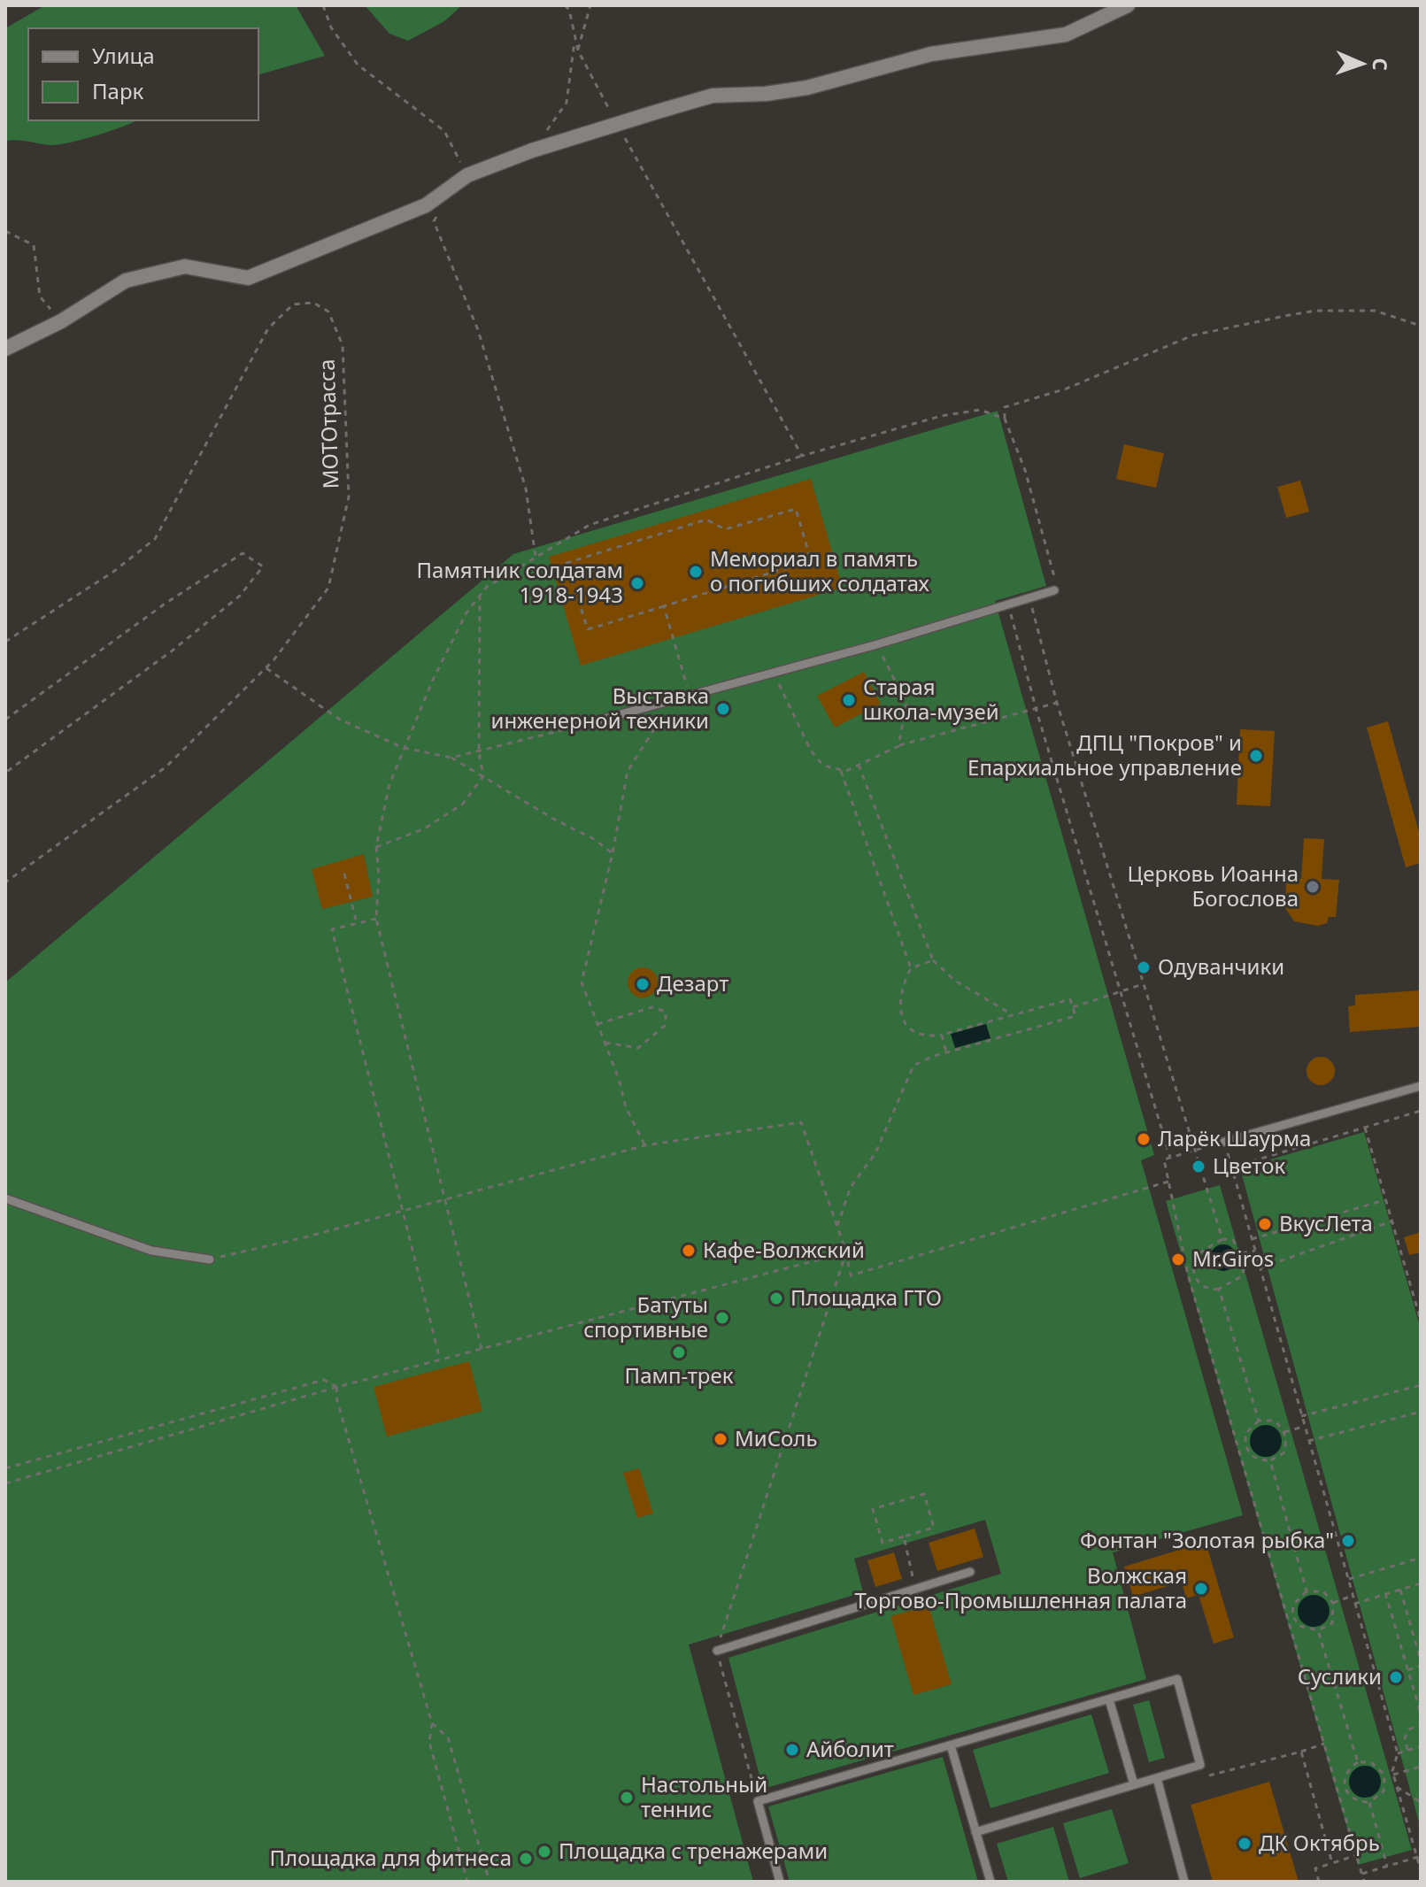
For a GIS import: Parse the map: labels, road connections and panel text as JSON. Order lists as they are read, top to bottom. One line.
{"streets":{"path":["МОТОтрасса"]},"places":["Мемориал в память о погибших солдатах","Памятник солдатам 1918-1943","Старая школа-музей","Выставка инженерной техники","ДПЦ \"Покров\" и Епархиальное управление","Церковь Иоанна Богослова","Одуванчики","Дезарт","Ларёк Шаурма","Цветок","ВкусЛета","Кафе-Волжский","Mr.Giros","Площадка ГТО","Батуты спортивные","Памп-трек","МиСоль","Фонтан \"Золотая рыбка\"","Волжская Торгово-Промышленная палата","Суслики","Айболит","Настольный теннис","ДК Октябрь","Площадка с тренажерами","Площадка для фитнеса"],"legend":["Улица","Парк"],"north":"right"}
